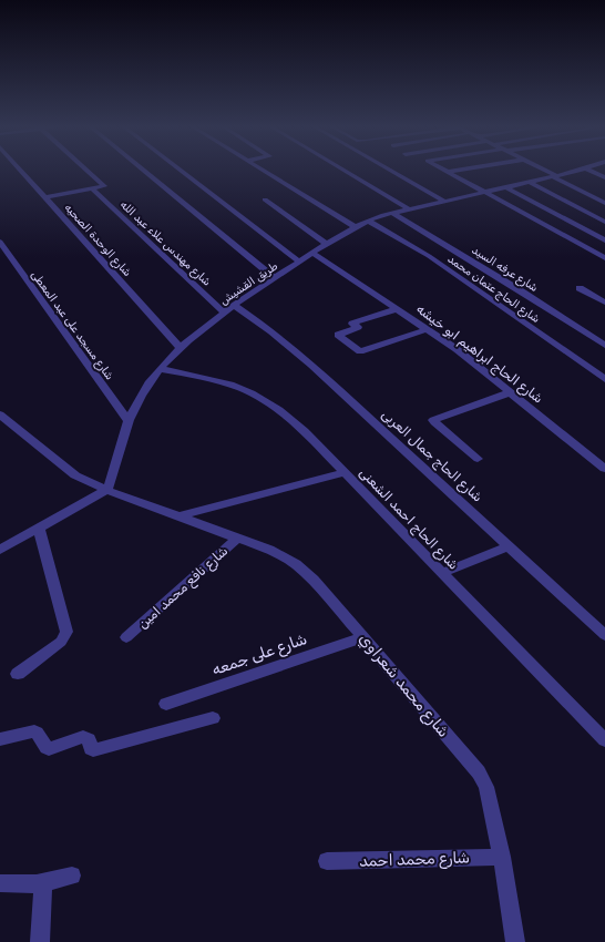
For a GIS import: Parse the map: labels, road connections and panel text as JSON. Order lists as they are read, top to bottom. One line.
{"streets":{"street":["شارع الوحدة الصحيه","شارع مهندس علاء عبد الله","شارع عرفه السيد","طريق القشيش","شارع الحاج عتمان محمد","شارع مسجد على عبد المعطى","شارع الحاج ابراهيم ابو خيشه","شارع الحاج جمال العربى","شارع الحاج احمد الشعنى","شارع نافع محمد امين","شارع على جمعه","شارع محمد شعراوي","شارع محمد احمد"]},"crossings":[["شارع الوحدة الصحيه","طريق القشيش"],["شارع مهندس علاء عبد الله","طريق القشيش"],["شارع عرفه السيد","طريق القشيش"],["طريق القشيش","شارع الحاج عتمان محمد"],["طريق القشيش","شارع مسجد على عبد المعطى"],["طريق القشيش","شارع الحاج ابراهيم ابو خيشه"],["طريق القشيش","شارع الحاج جمال العربى"],["طريق القشيش","شارع الحاج احمد الشعنى"],["طريق القشيش","شارع محمد شعراوي"],["شارع نافع محمد امين","شارع محمد شعراوي"],["شارع على جمعه","شارع محمد شعراوي"],["شارع محمد شعراوي","شارع محمد احمد"]]}
